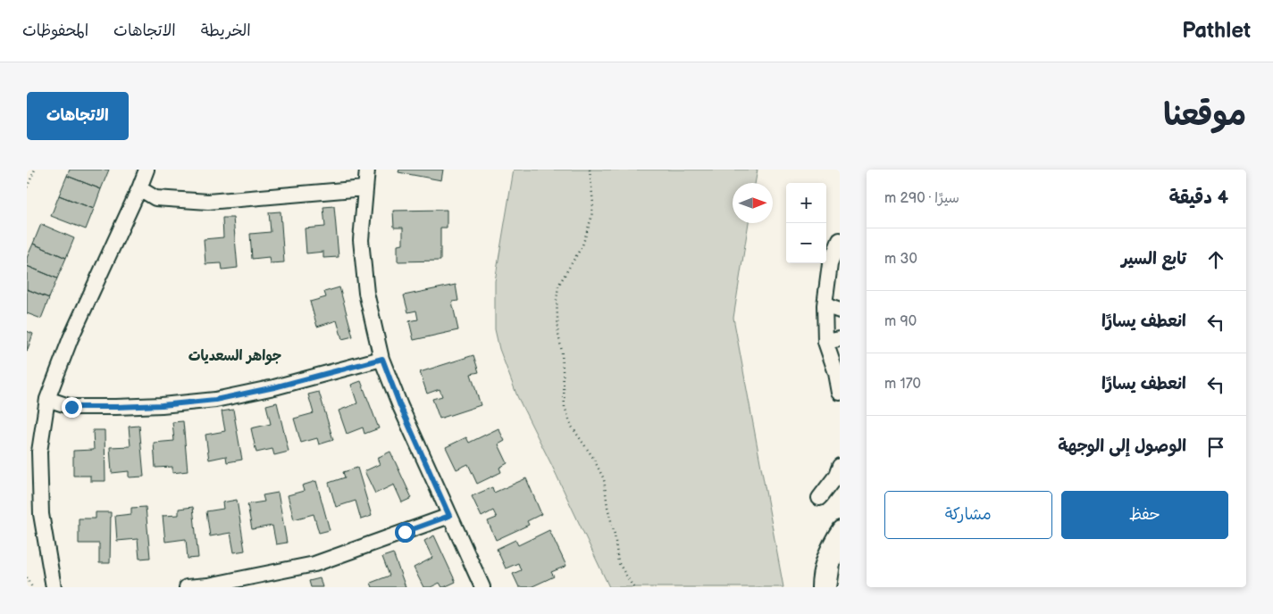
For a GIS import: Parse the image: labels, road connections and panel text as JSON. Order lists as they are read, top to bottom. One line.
{"districts":["جواهر السعديات"],"north":"right","page":{"header":"Pathlet","nav":["الخريطة","الاتجاهات","المحفوظات"],"title":"موقعنا","buttons":["الاتجاهات",["حفظ","مشاركة"]],"heading":["4 دقيقة","سيرًا · 290 m"],"map_buttons":["+","−"],"list":[["تابع السير","30 m"],["انعطف يسارًا","90 m"],["انعطف يسارًا","170 m"],"الوصول إلى الوجهة"]}}
